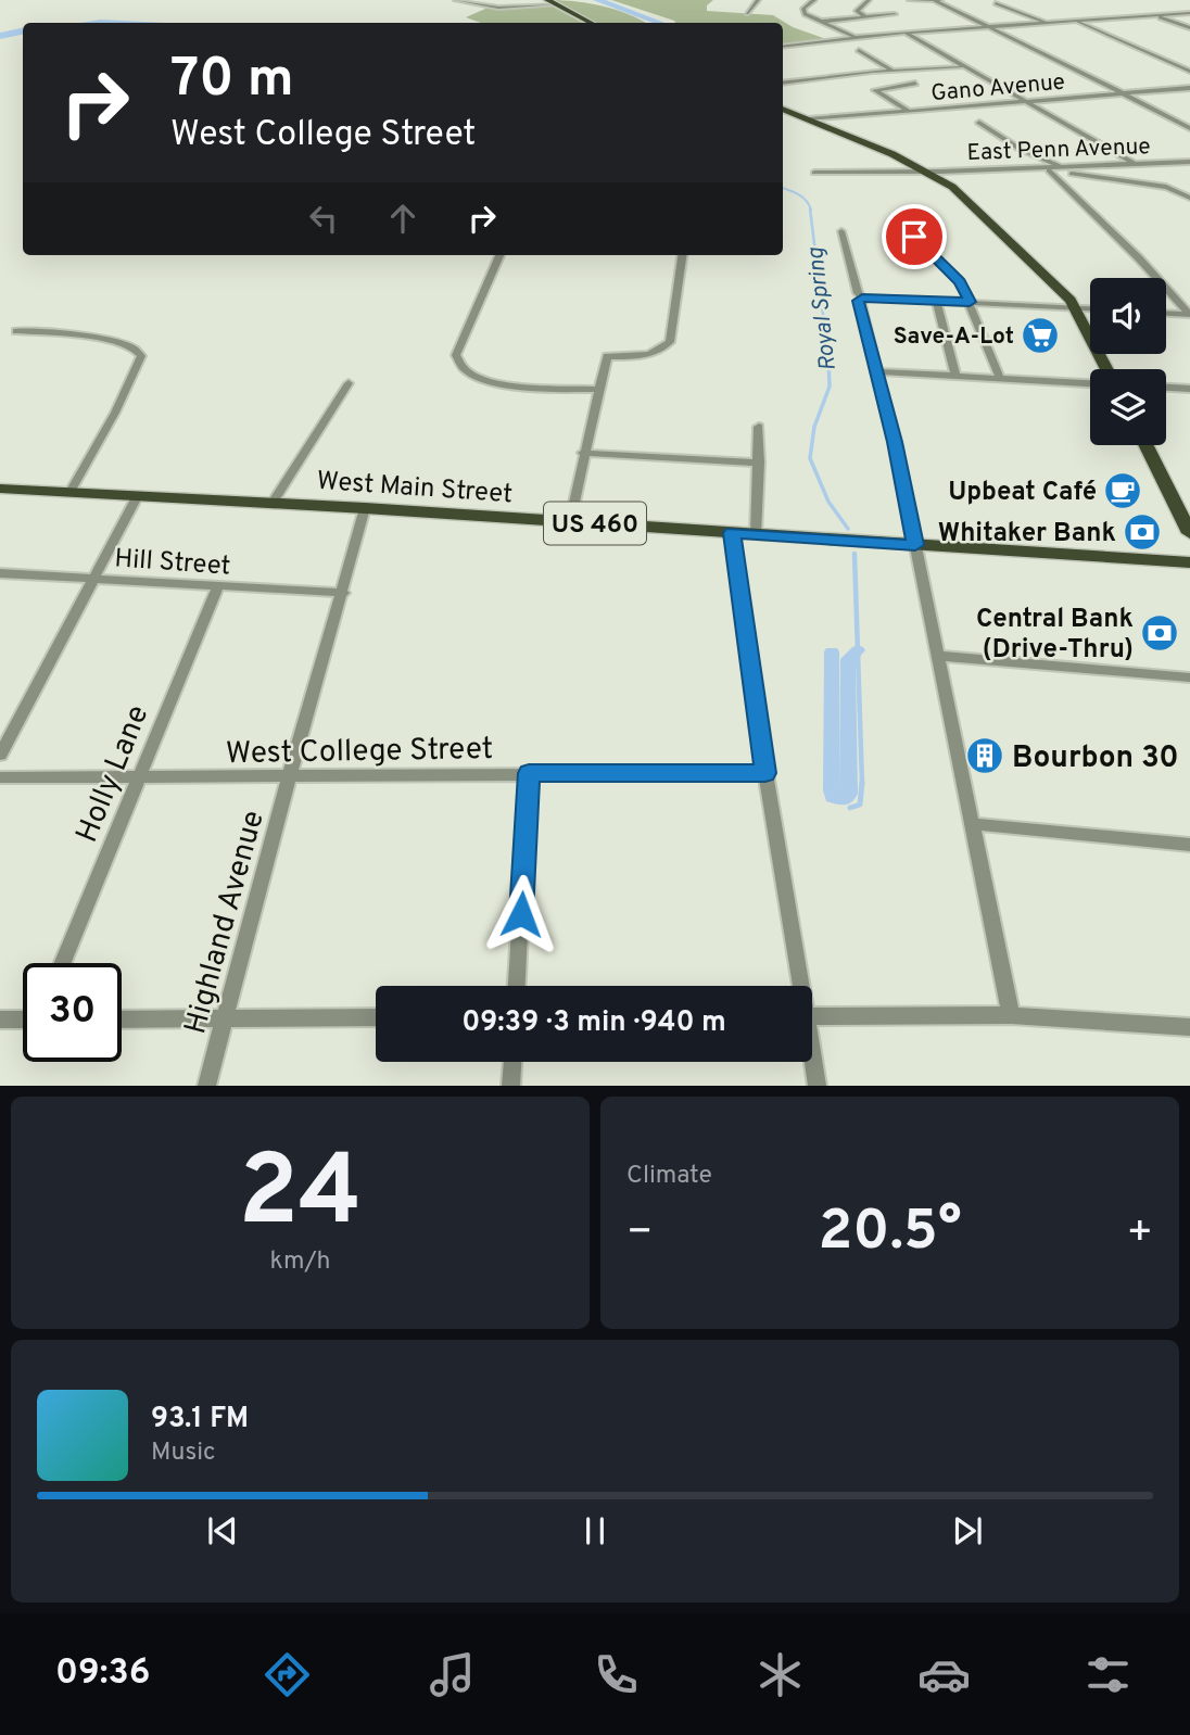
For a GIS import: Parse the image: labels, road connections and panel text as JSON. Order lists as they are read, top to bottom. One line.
{"streets":{"main road":["West Main Street","US 460"],"street":["Gano Avenue","East Penn Avenue","Hill Street","West College Street","Holly Lane","Highland Avenue"]},"crossings":[["West Main Street","Highland Avenue"],["Hill Street","Holly Lane"],["Hill Street","Highland Avenue"],["West College Street","Holly Lane"],["West College Street","Highland Avenue"]],"water":["Royal Spring"],"places":{"supermarket":["Save-A-Lot"],"cafe":["Upbeat Café"],"bank":["Whitaker Bank","Central Bank (Drive-Thru)"],"building":["Bourbon 30"]},"page":{"turn":["70 m","West College Street"],"limit":"30","trip":"09:39 · 3 min · 940 m","tile":[["24","km/h"],"Climate"],"heat":["−","20.5°","+"],"song":["93.1 FM","Music"],"tabs":"09:36"}}
